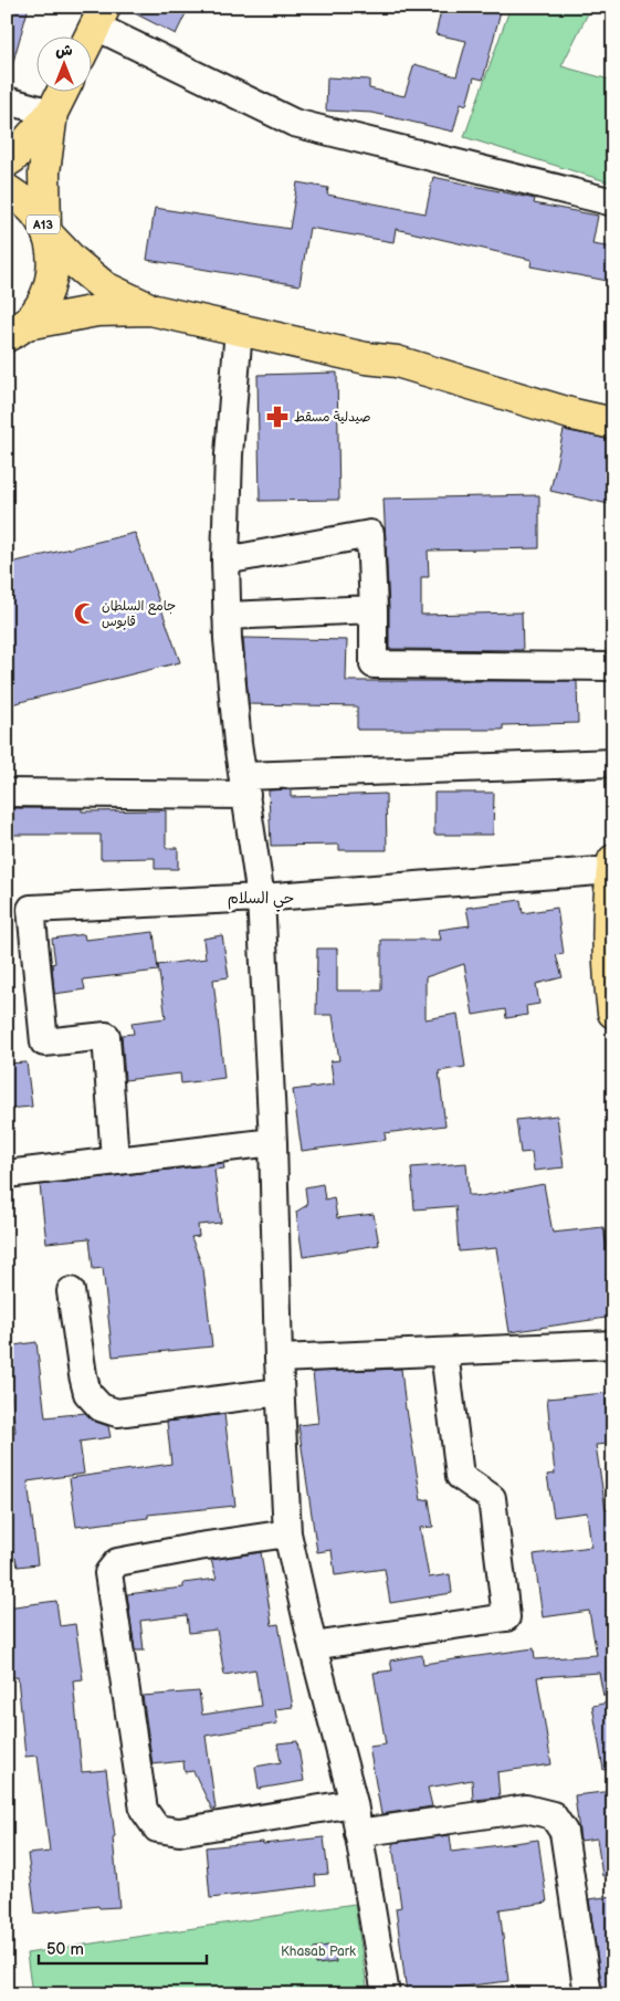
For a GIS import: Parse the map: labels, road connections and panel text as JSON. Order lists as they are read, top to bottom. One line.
{"streets":{"main road":["A13"]},"districts":["حي السلام"],"parks":["Khasab Park"],"places":{"pharmacy":["صيدلية مسقط"],"mosque":["جامع السلطان قابوس"]},"scale_bar":"50 m","north":"top"}
